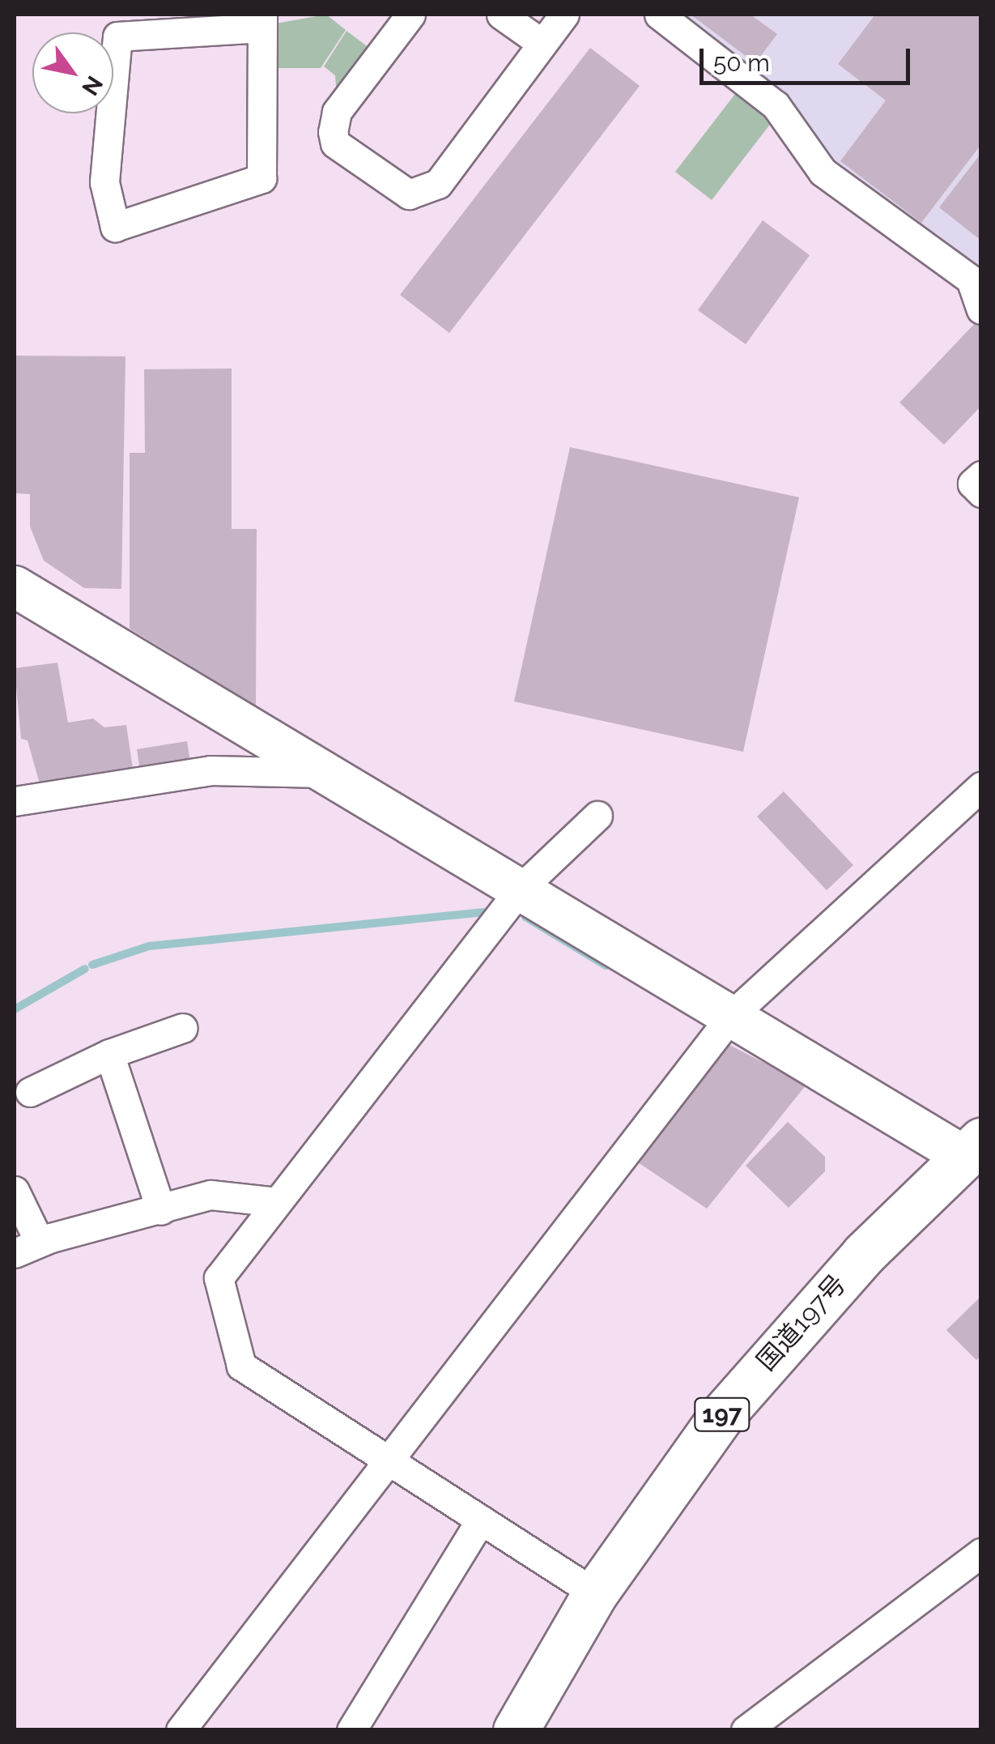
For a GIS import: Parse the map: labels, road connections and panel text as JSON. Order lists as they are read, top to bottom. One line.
{"streets":{"highway":["国道197号","197"]},"scale_bar":"50 m","north":"bottom right"}
